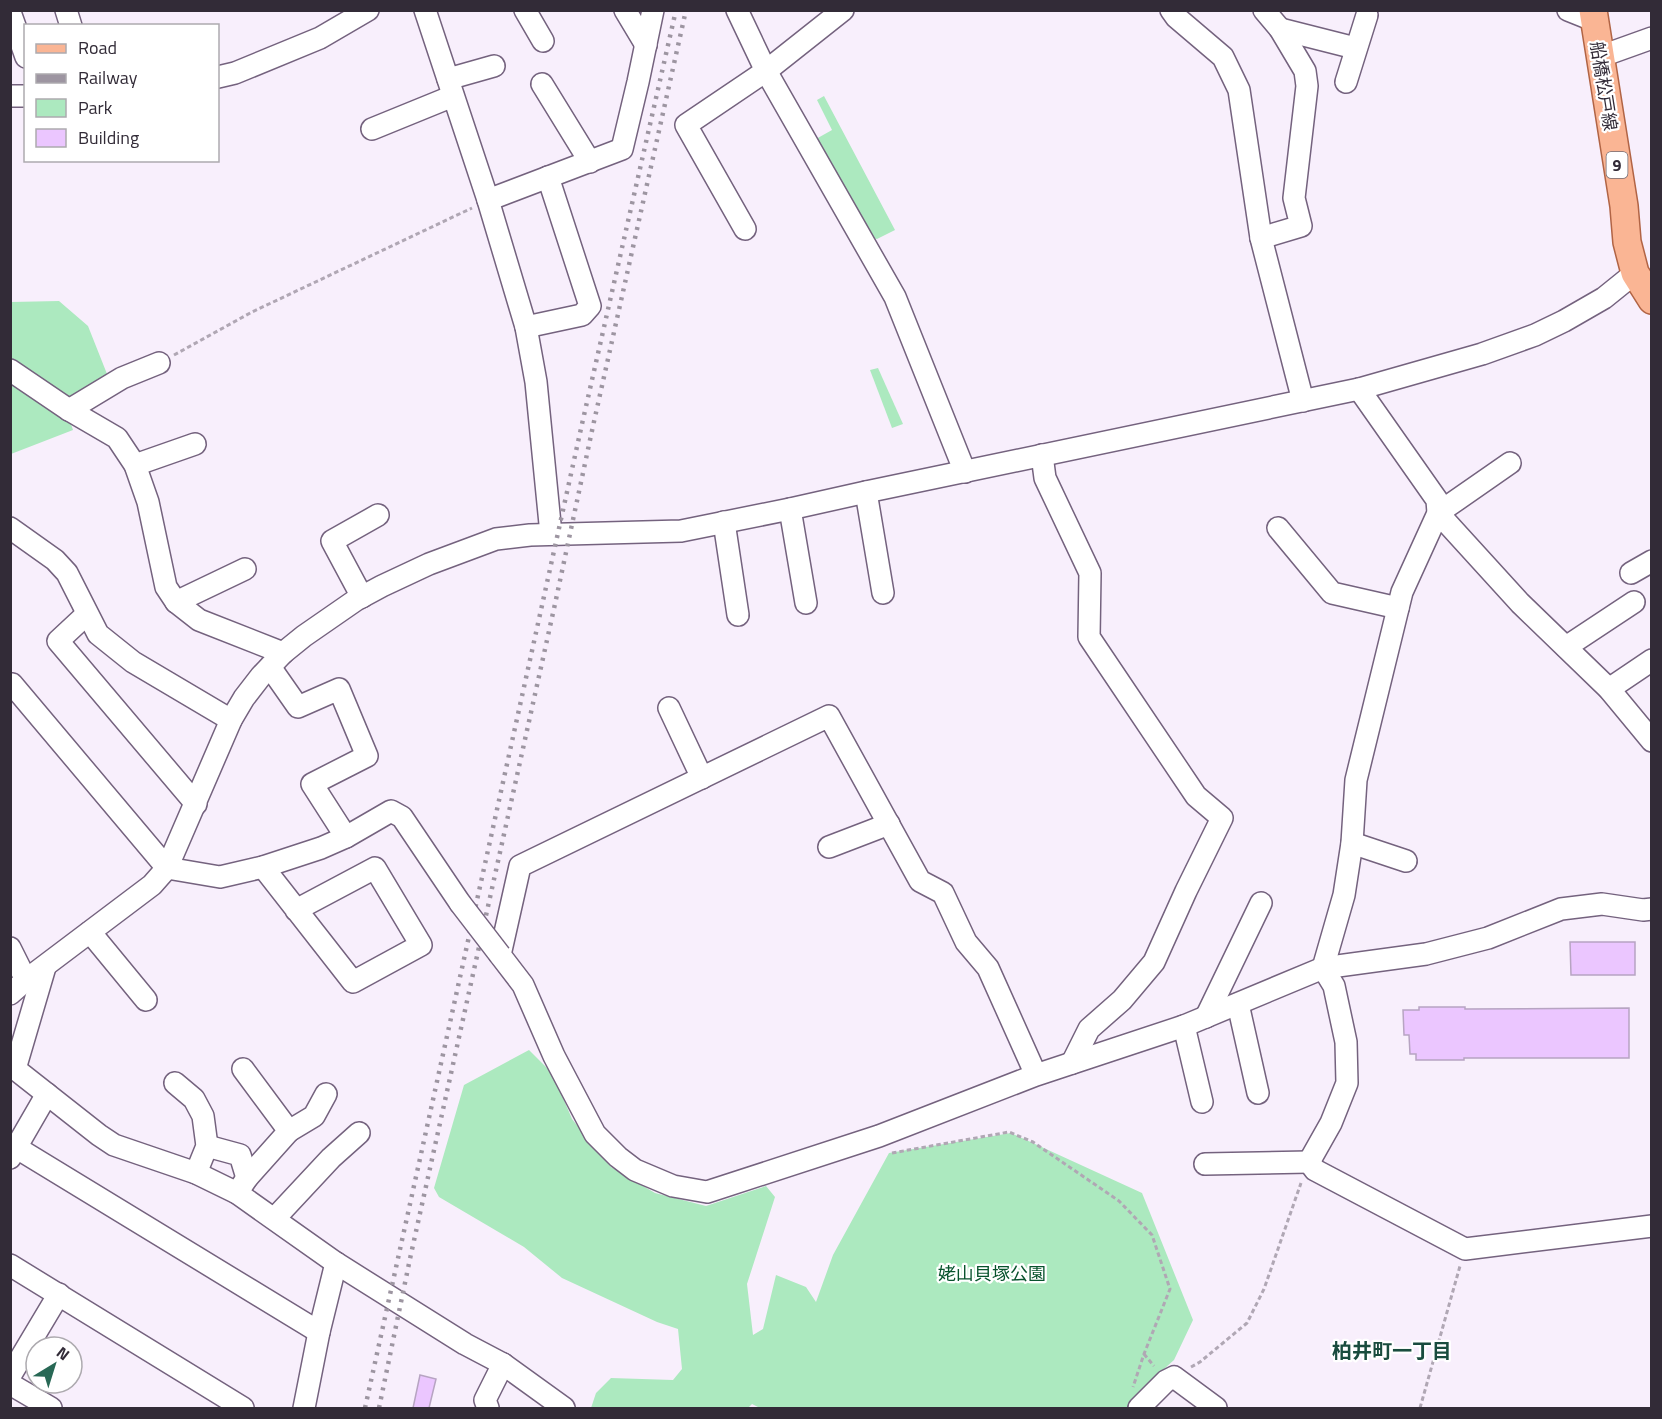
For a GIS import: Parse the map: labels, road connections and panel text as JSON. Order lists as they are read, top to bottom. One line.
{"streets":{"main road":["船橋松戸線","9"]},"districts":["柏井町一丁目"],"parks":["姥山貝塚公園"],"legend":["Road","Railway","Park","Building"],"north":"top right"}
